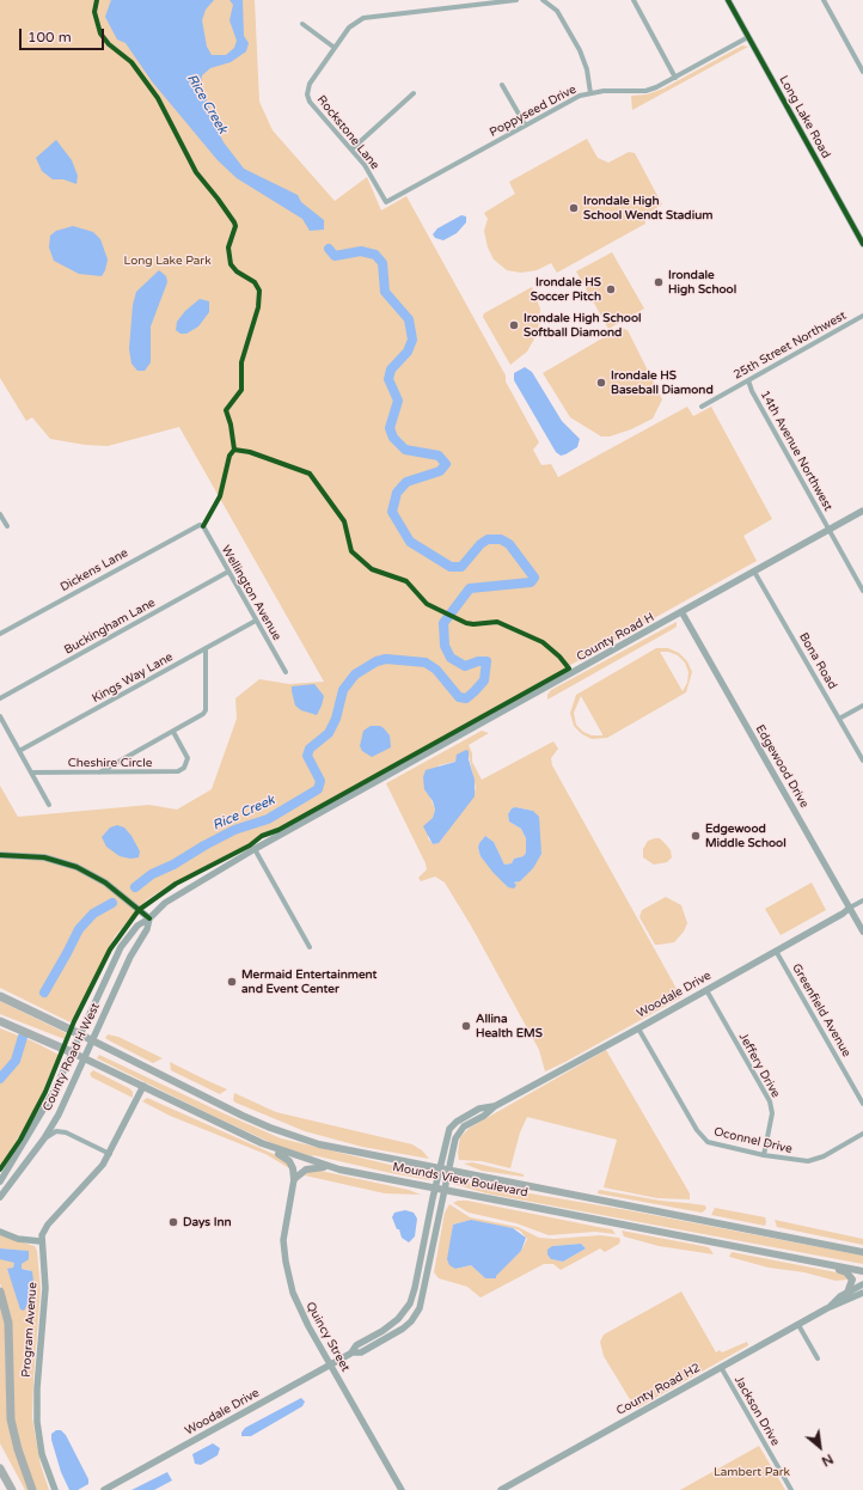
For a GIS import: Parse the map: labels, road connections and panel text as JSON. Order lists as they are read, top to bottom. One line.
{"streets":{"main road":["Mounds View Boulevard"],"street":["Poppyseed Drive","Long Lake Road","Rockstone Lane","25th Street Northwest","14th Avenue Northwest","Dickens Lane","Wellington Avenue","Buckingham Lane","County Road H","Bona Road","Kings Way Lane","Cheshire Circle","Edgewood Drive","Woodale Drive","Greenfield Avenue","County Road H West","Jeffery Drive","Oconnel Drive","Program Avenue","Quincy Street","County Road H2","Jackson Drive"]},"crossings":[["Poppyseed Drive","Long Lake Road"],["Poppyseed Drive","Rockstone Lane"],["25th Street Northwest","14th Avenue Northwest"],["14th Avenue Northwest","County Road H"],["Dickens Lane","Wellington Avenue"],["Wellington Avenue","Buckingham Lane"],["Wellington Avenue","Kings Way Lane"],["County Road H","Bona Road"],["County Road H","Edgewood Drive"],["County Road H","County Road H West"],["Edgewood Drive","Woodale Drive"],["Woodale Drive","Greenfield Avenue"],["Woodale Drive","Jeffery Drive"],["Woodale Drive","Oconnel Drive"],["Woodale Drive","Mounds View Boulevard"],["Woodale Drive","Quincy Street"],["County Road H West","Mounds View Boulevard"],["Jeffery Drive","Oconnel Drive"],["County Road H2","Jackson Drive"]],"water":["Rice Creek"],"parks":["Long Lake Park","Lambert Park"],"places":["Irondale High School Wendt Stadium","Irondale High School","Irondale HS Soccer Pitch","Irondale High School Softball Diamond","Irondale HS Baseball Diamond","Edgewood Middle School","Mermaid Entertainment and Event Center","Allina Health EMS","Days Inn"],"scale_bar":"100 m","north":"bottom right"}
